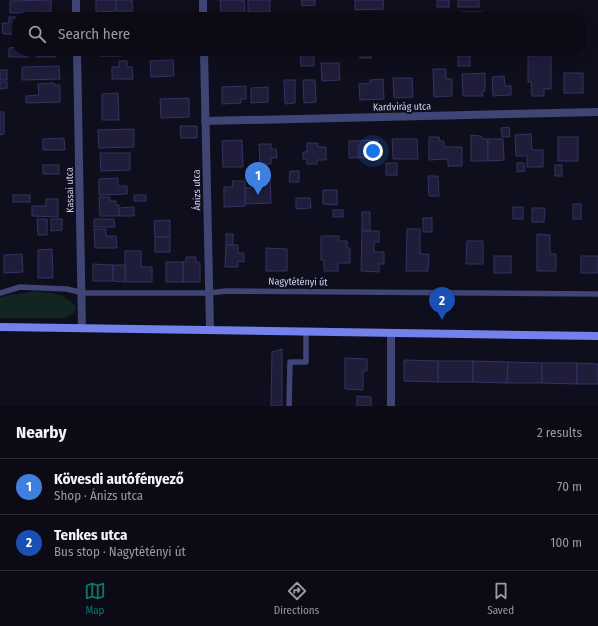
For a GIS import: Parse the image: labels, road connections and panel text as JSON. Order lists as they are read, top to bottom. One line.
{"streets":{"street":["Kardvirág utca","Kassai utca","Ánizs utca"],"lane":["Nagytétényi út"]},"crossings":[["Kardvirág utca","Ánizs utca"],["Kassai utca","Nagytétényi út"],["Ánizs utca","Nagytétényi út"]],"page":{"search":"Search here","pins":["1","2"],"heading":["Nearby","2 results"],"list":[{"mark":"1","name":"Kövesdi autófényező","note":"Shop · Ánizs utca","value":"70 m"},{"mark":"2","name":"Tenkes utca","note":"Bus stop · Nagytétényi út","value":"100 m"}],"nav":["Map","Directions","Saved"]}}
